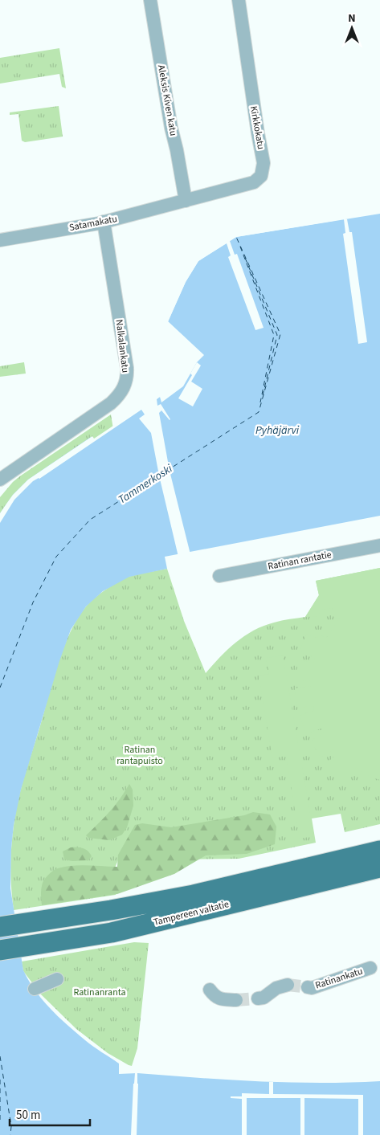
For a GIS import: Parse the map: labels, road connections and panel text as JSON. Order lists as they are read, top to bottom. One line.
{"streets":{"main road":["Tampereen valtatie"],"street":["Aleksis Kiven katu","Kirkkokatu","Satamakatu","Nalkalankatu","Ratinan rantatie","Ratinankatu"]},"crossings":[["Aleksis Kiven katu","Kirkkokatu"],["Aleksis Kiven katu","Satamakatu"],["Kirkkokatu","Satamakatu"],["Satamakatu","Nalkalankatu"]],"water":["Pyhäjärvi","Tammerkoski"],"parks":["Ratinan rantapuisto","Ratinanranta"],"scale_bar":"50 m","north":"top"}
